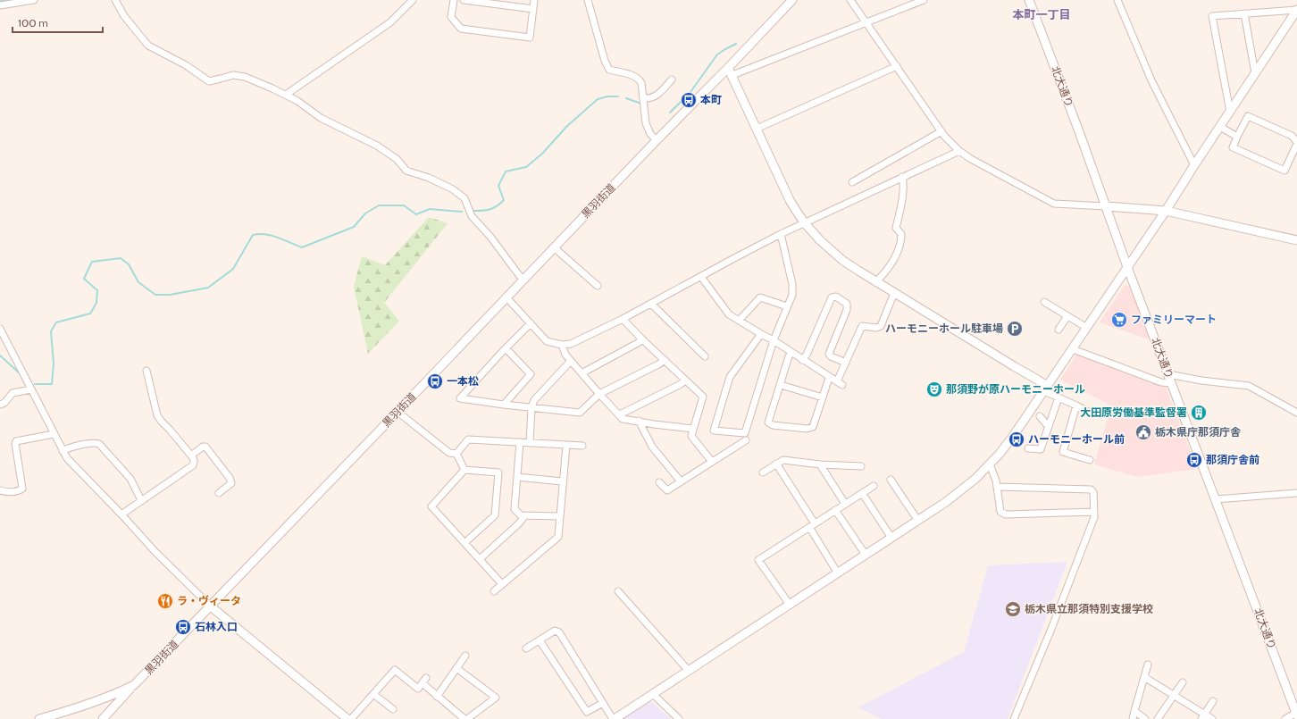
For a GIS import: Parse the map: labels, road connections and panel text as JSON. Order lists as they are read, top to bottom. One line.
{"streets":{"street":["北大通り","黒羽街道"]},"districts":["本町一丁目"],"places":{"bus stop":["本町","一本松","ハーモニーホール前","那須庁舎前","石林入口"],"supermarket":["ファミリーマート"],"parking":["ハーモニーホール駐車場"],"theatre":["那須野が原ハーモニーホール"],"building":["大田原労働基準監督署"],"public building":["栃木県庁那須庁舎"],"restaurant":["ラ・ヴィータ"],"school or university":["栃木県立那須特別支援学校"]},"scale_bar":"100 m"}
